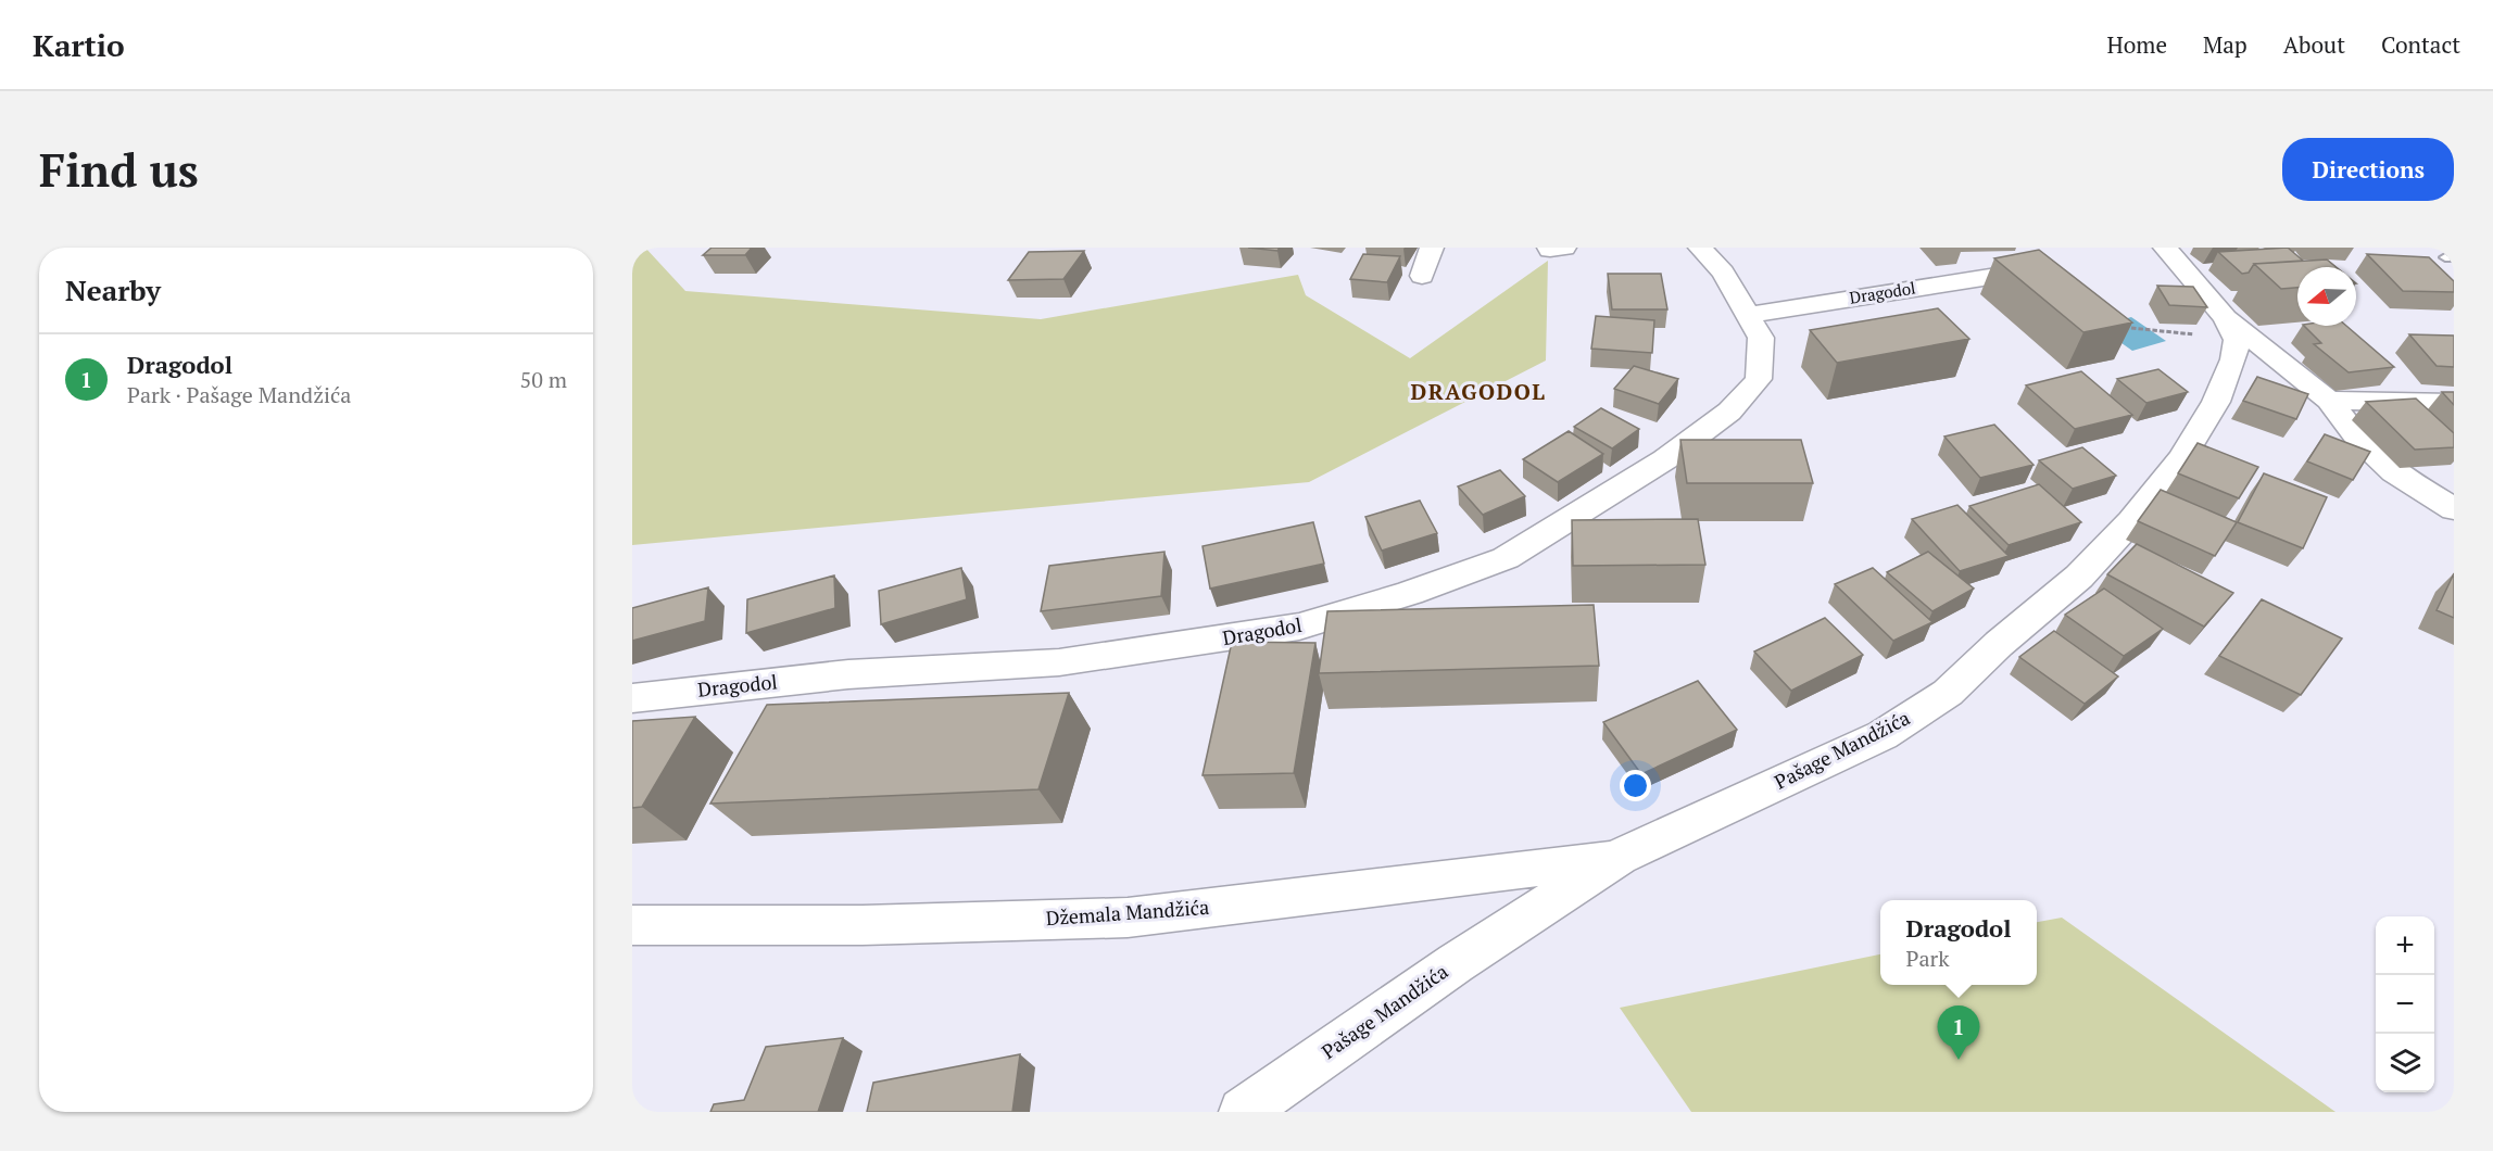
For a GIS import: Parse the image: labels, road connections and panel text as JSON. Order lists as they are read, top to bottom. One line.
{"streets":{"street":["Dragodol","Pašage Mandžića","Džemala Mandžića"]},"crossings":[["Pašage Mandžića","Džemala Mandžića"]],"districts":["DRAGODOL"],"north":"left","page":{"header":"Kartio","nav":["Home","Map","About","Contact"],"buttons":"Directions","title":"Find us","heading":"Nearby","list":[{"mark":"1","name":"Dragodol","note":"Park · Pašage Mandžića","value":"50 m"}],"popup":["Dragodol","Park"],"map_buttons":["+","−"],"pins":"1"}}
